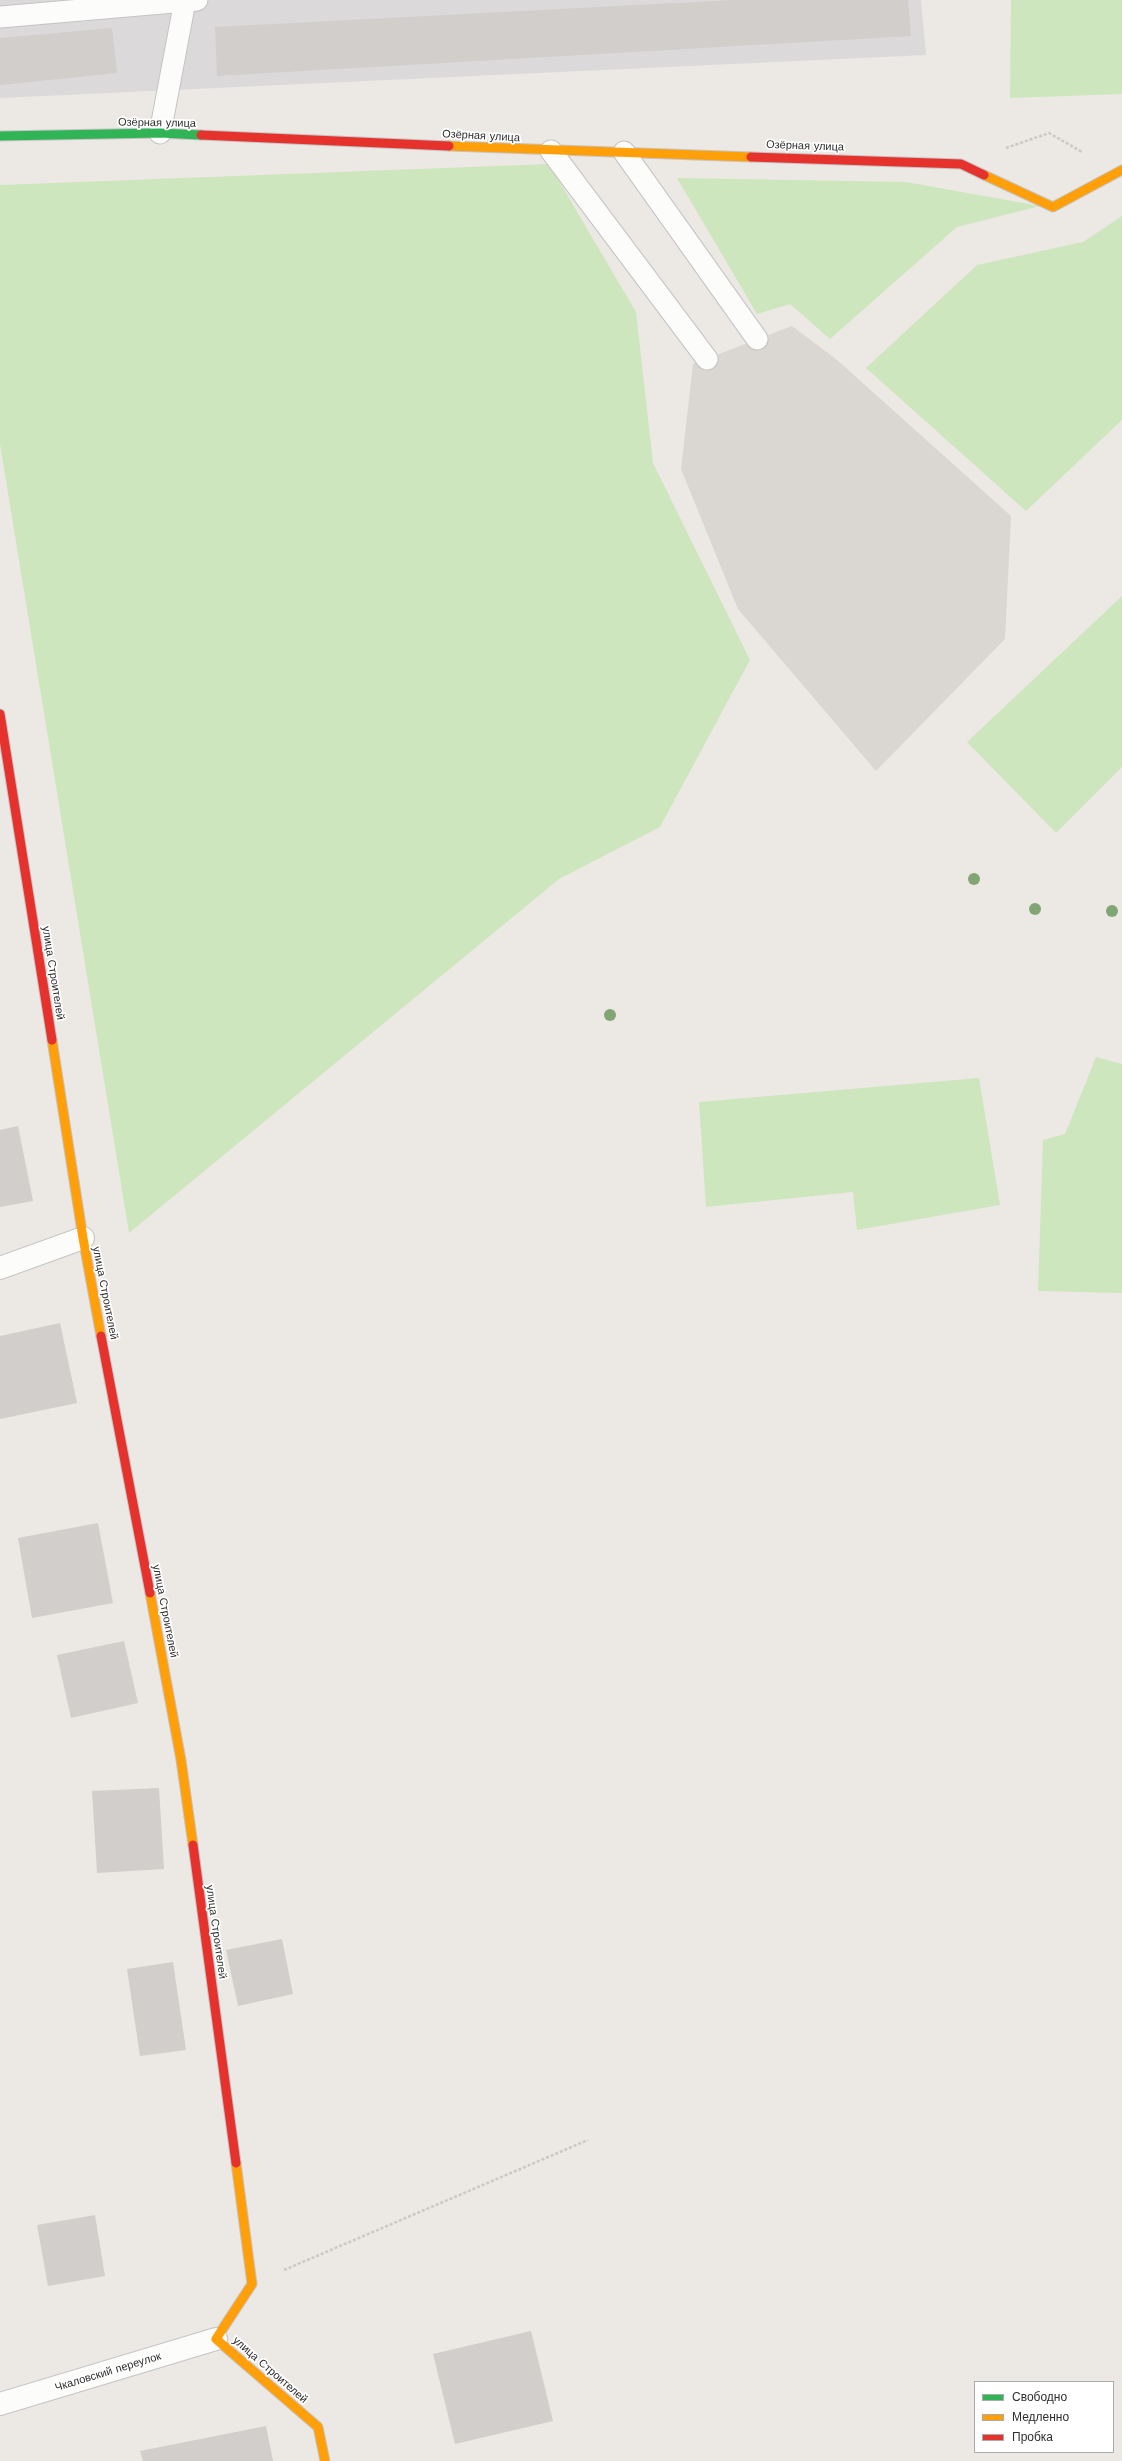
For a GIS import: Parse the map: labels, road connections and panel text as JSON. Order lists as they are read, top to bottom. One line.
{"streets":{"street":["Озёрная улица","улица Строителей","Чкаловский переулок"]},"crossings":[["улица Строителей","Чкаловский переулок"]],"legend":["Свободно","Медленно","Пробка"]}
